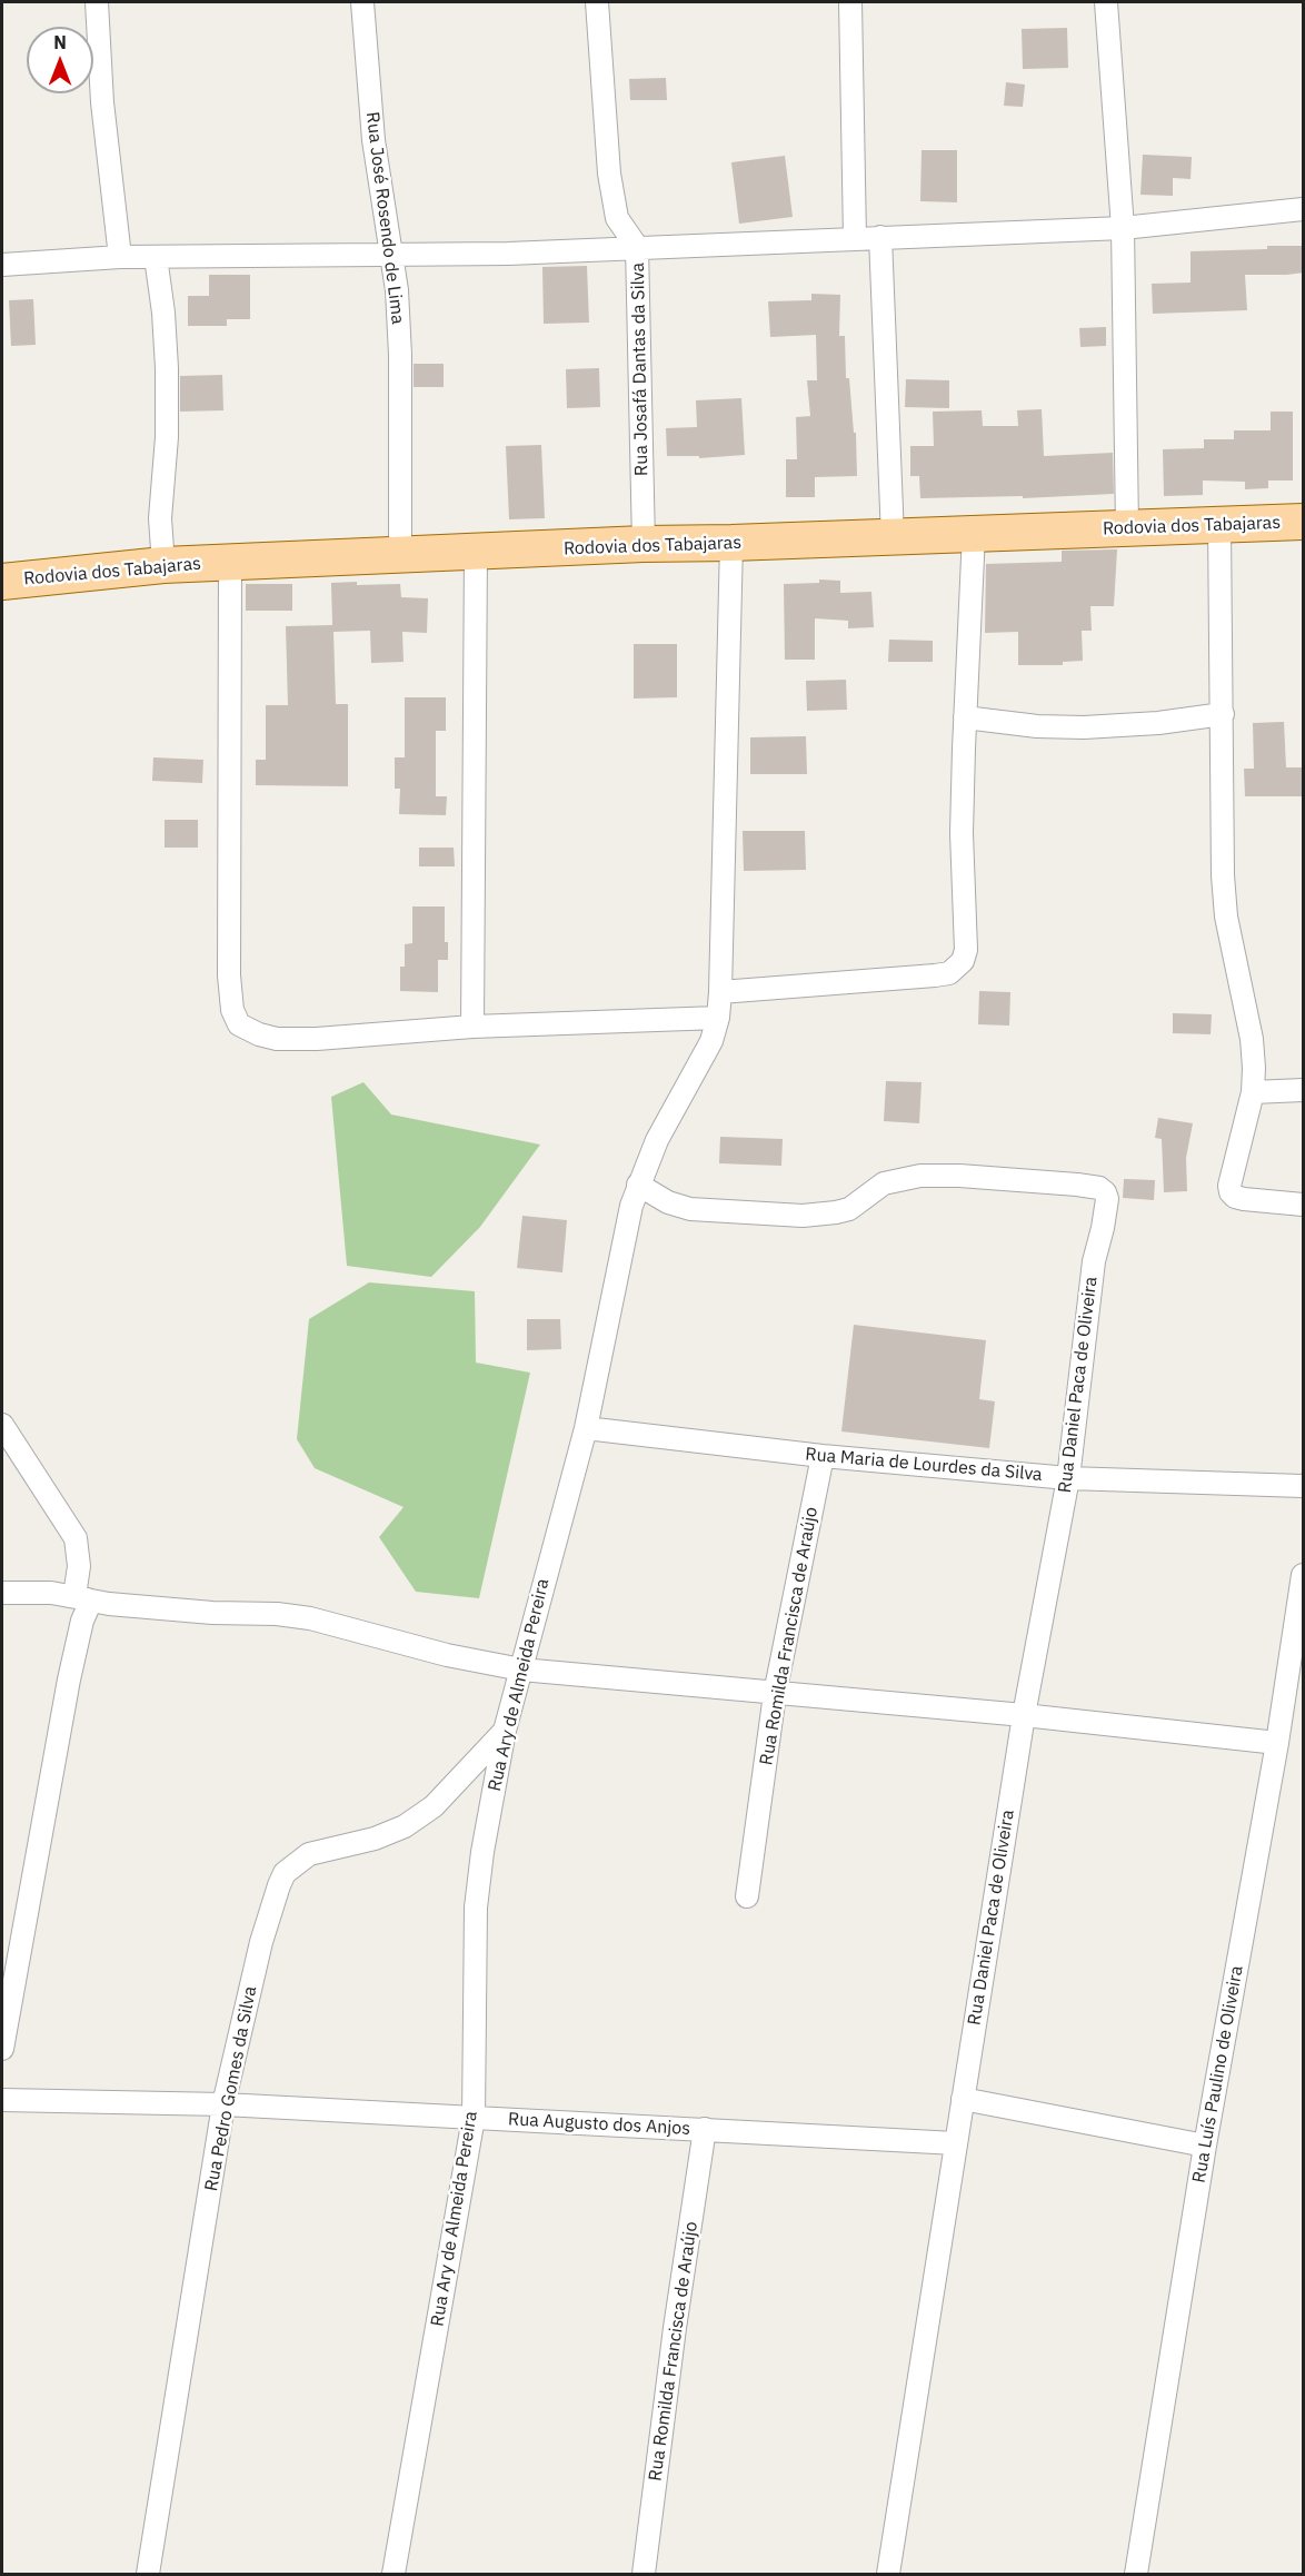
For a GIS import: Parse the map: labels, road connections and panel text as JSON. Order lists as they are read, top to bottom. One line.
{"streets":{"main road":["Rodovia dos Tabajaras"],"street":["Rua José Rosendo de Lima","Rua Josafá Dantas da Silva","Rua Daniel Paca de Oliveira","Rua Maria de Lourdes da Silva","Rua Romilda Francisca de Araújo","Rua Ary de Almeida Pereira","Rua Luís Paulino de Oliveira","Rua Pedro Gomes da Silva","Rua Augusto dos Anjos"]},"crossings":[["Rua José Rosendo de Lima","Rodovia dos Tabajaras"],["Rua Josafá Dantas da Silva","Rodovia dos Tabajaras"],["Rodovia dos Tabajaras","Rua Ary de Almeida Pereira"],["Rua Daniel Paca de Oliveira","Rua Maria de Lourdes da Silva"],["Rua Daniel Paca de Oliveira","Rua Ary de Almeida Pereira"],["Rua Daniel Paca de Oliveira","Rua Augusto dos Anjos"],["Rua Maria de Lourdes da Silva","Rua Romilda Francisca de Araújo"],["Rua Maria de Lourdes da Silva","Rua Ary de Almeida Pereira"],["Rua Romilda Francisca de Araújo","Rua Augusto dos Anjos"],["Rua Ary de Almeida Pereira","Rua Pedro Gomes da Silva"],["Rua Ary de Almeida Pereira","Rua Augusto dos Anjos"],["Rua Pedro Gomes da Silva","Rua Augusto dos Anjos"]],"north":"top"}
